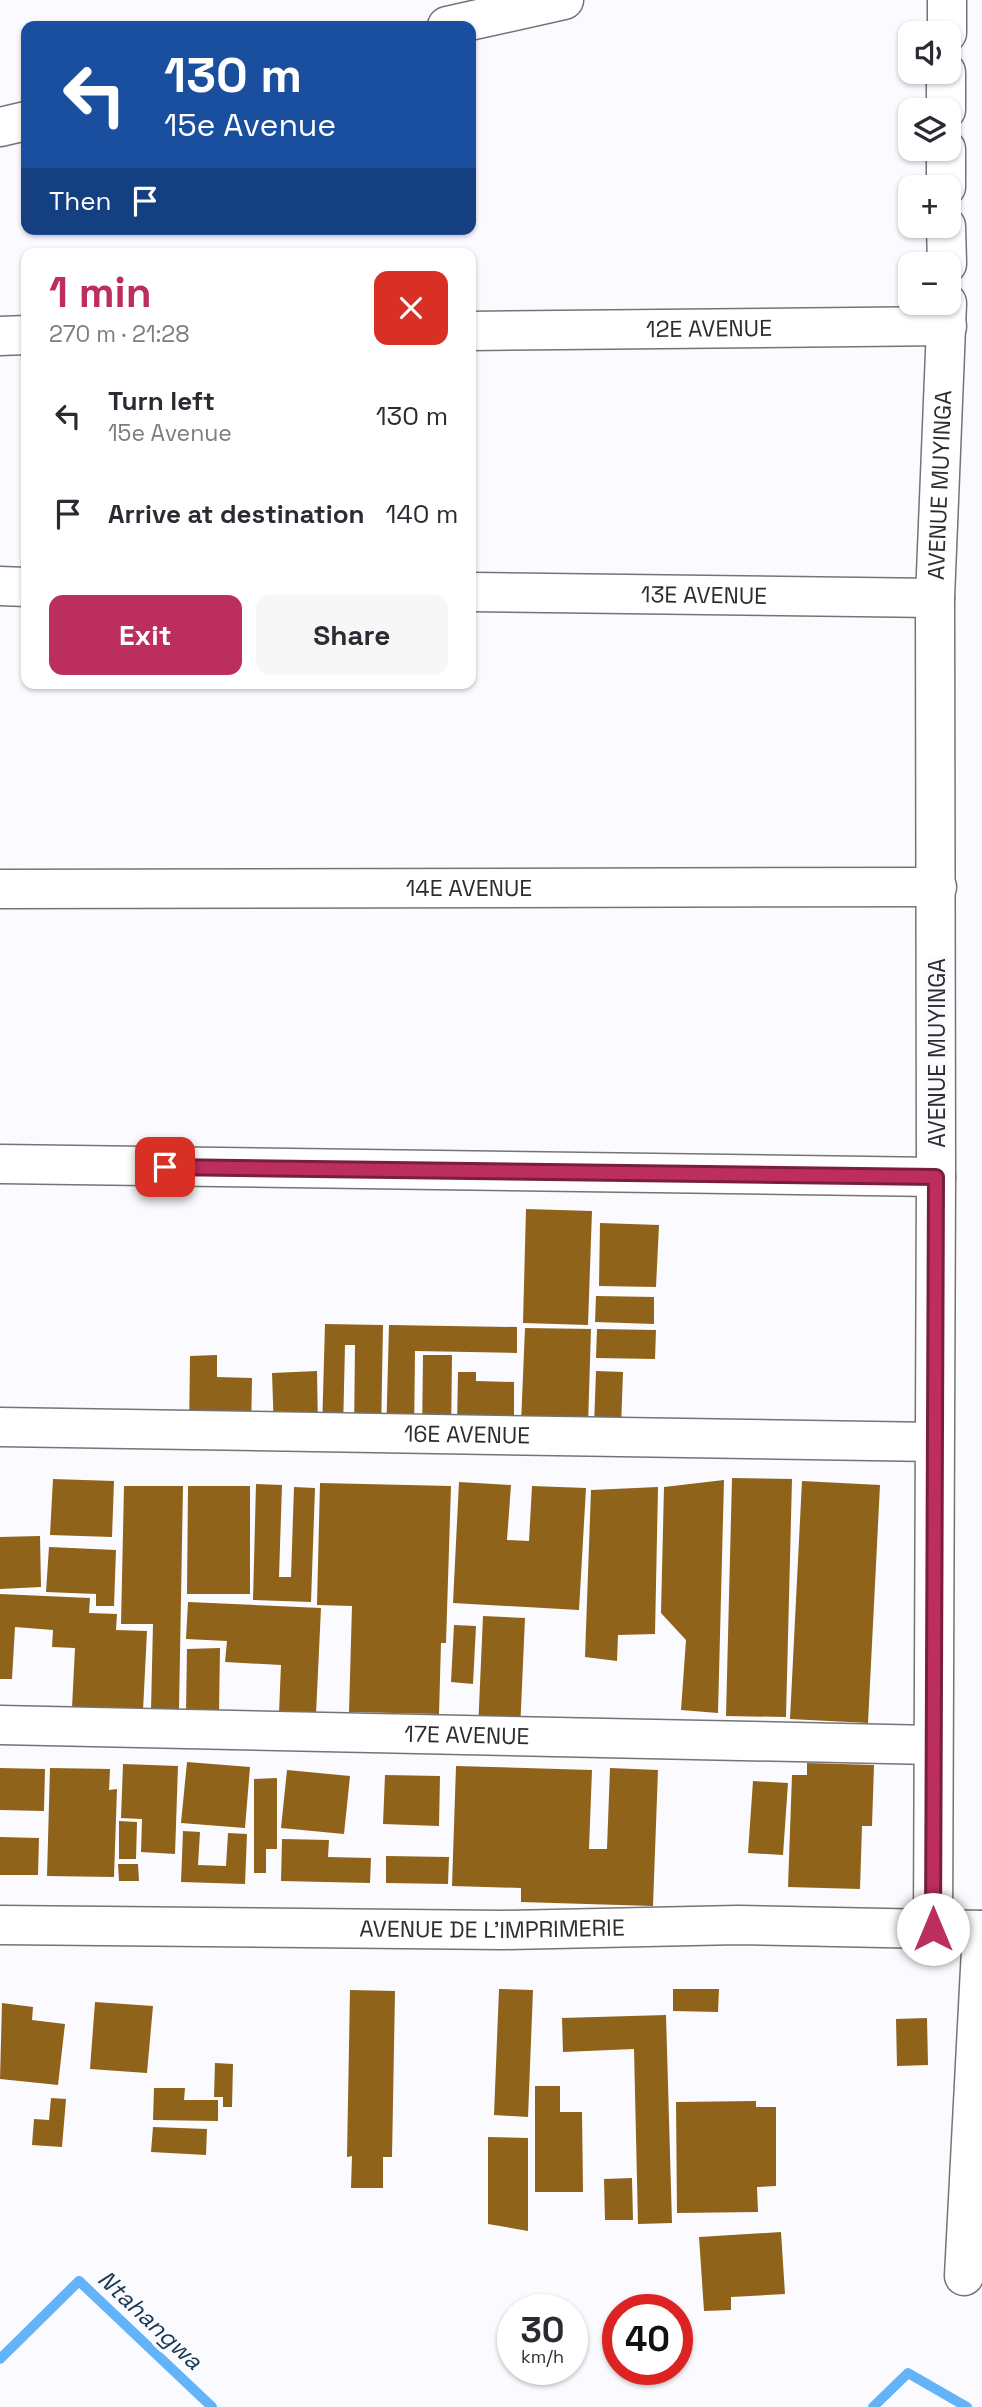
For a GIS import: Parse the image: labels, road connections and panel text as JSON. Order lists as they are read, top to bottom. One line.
{"streets":{"street":["12E AVENUE","AVENUE MUYINGA","13E AVENUE","14E AVENUE","16E AVENUE","17E AVENUE","AVENUE DE L'IMPRIMERIE"]},"crossings":[["12E AVENUE","AVENUE MUYINGA"],["AVENUE MUYINGA","13E AVENUE"],["AVENUE MUYINGA","14E AVENUE"],["AVENUE MUYINGA","16E AVENUE"],["AVENUE MUYINGA","17E AVENUE"],["AVENUE MUYINGA","AVENUE DE L'IMPRIMERIE"]],"water":["Ntahangwa"],"page":{"map_buttons":["+","−"],"turn":["130 m","15e Avenue"],"then":"Then","heading":["1 min","270 m · 21:28"],"list":[{"name":"Turn left","note":"15e Avenue","value":"130 m"},{"name":"Arrive at destination","value":"140 m"}],"buttons":["Exit","Share"],"speed":"30 km/h","limit":"40"}}
